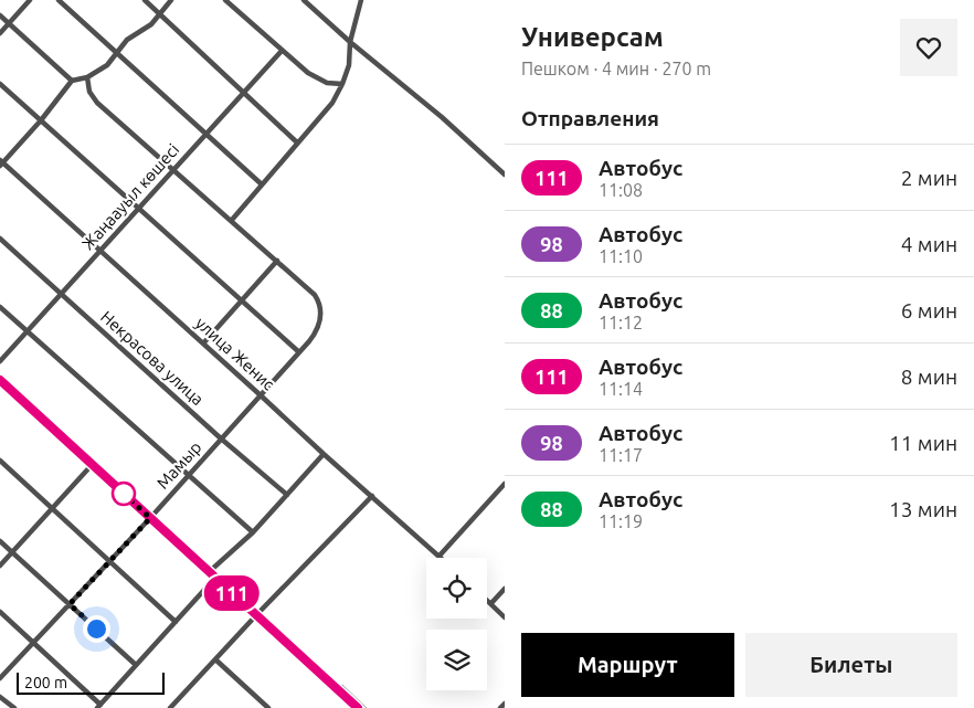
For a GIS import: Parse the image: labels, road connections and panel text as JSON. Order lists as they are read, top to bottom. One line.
{"streets":{"street":["Жаңаауыл көшесі","улица Женис","Некрасова улица","Мамыр"]},"crossings":[["Жаңаауыл көшесі","улица Женис"],["Жаңаауыл көшесі","Некрасова улица"],["улица Женис","Мамыр"],["Некрасова улица","Мамыр"]],"lines":["bus line 111"],"scale_bar":"200 m","page":{"on_map":"111","heading":[["Универсам","Пешком · 4 мин · 270 m"],"Отправления"],"list":[{"mark":"111","name":"Автобус","note":"11:08","value":"2 мин"},{"mark":"98","name":"Автобус","note":"11:10","value":"4 мин"},{"mark":"88","name":"Автобус","note":"11:12","value":"6 мин"},{"mark":"111","name":"Автобус","note":"11:14","value":"8 мин"},{"mark":"98","name":"Автобус","note":"11:17","value":"11 мин"},{"mark":"88","name":"Автобус","note":"11:19","value":"13 мин"}],"buttons":["Маршрут","Билеты"],"scale":"200 m"}}
